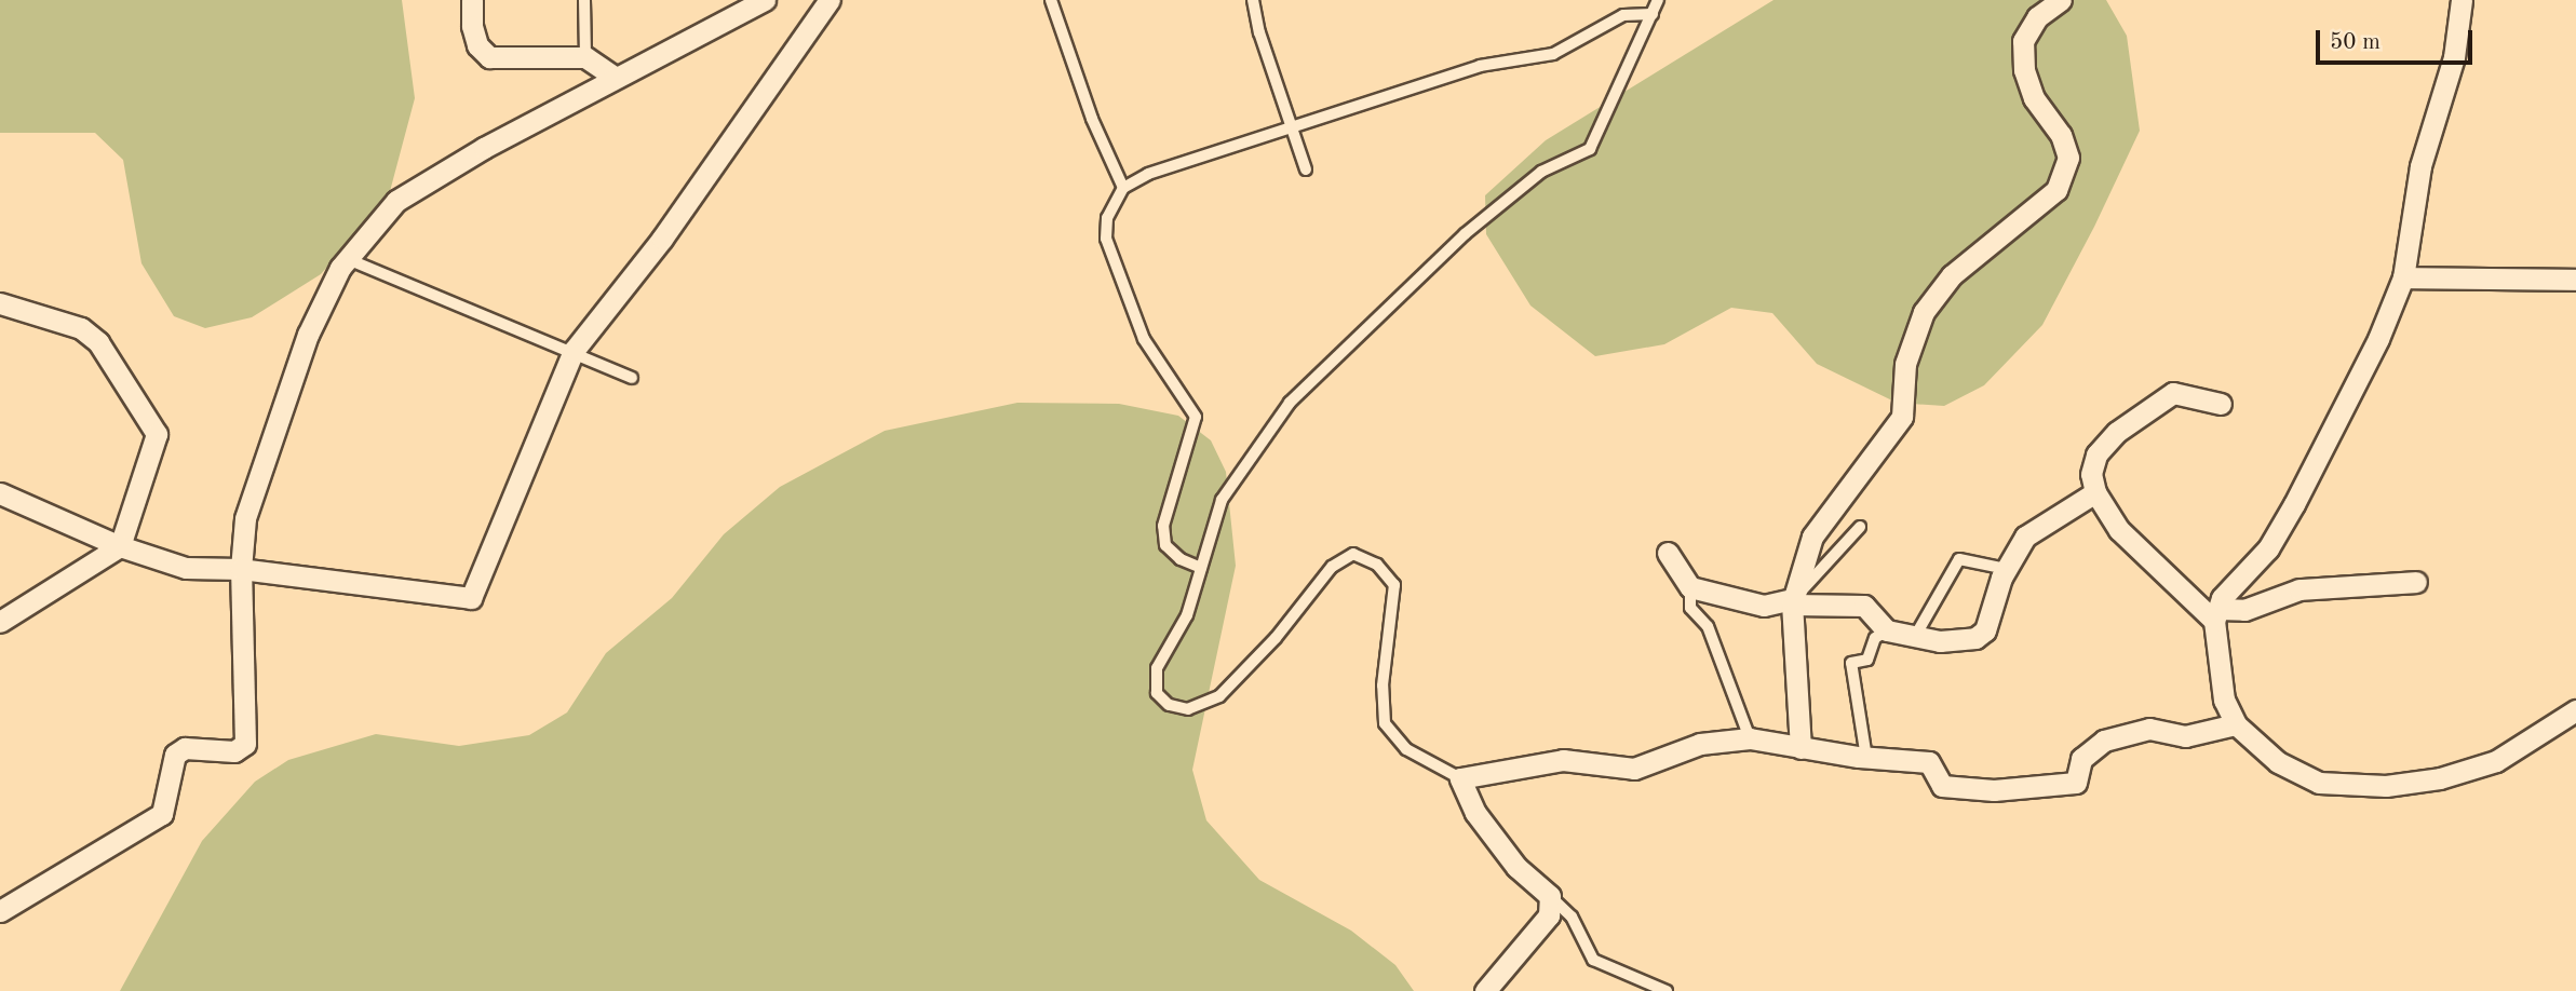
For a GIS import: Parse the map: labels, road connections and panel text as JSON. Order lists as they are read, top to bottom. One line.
{"scale_bar":"50 m"}
